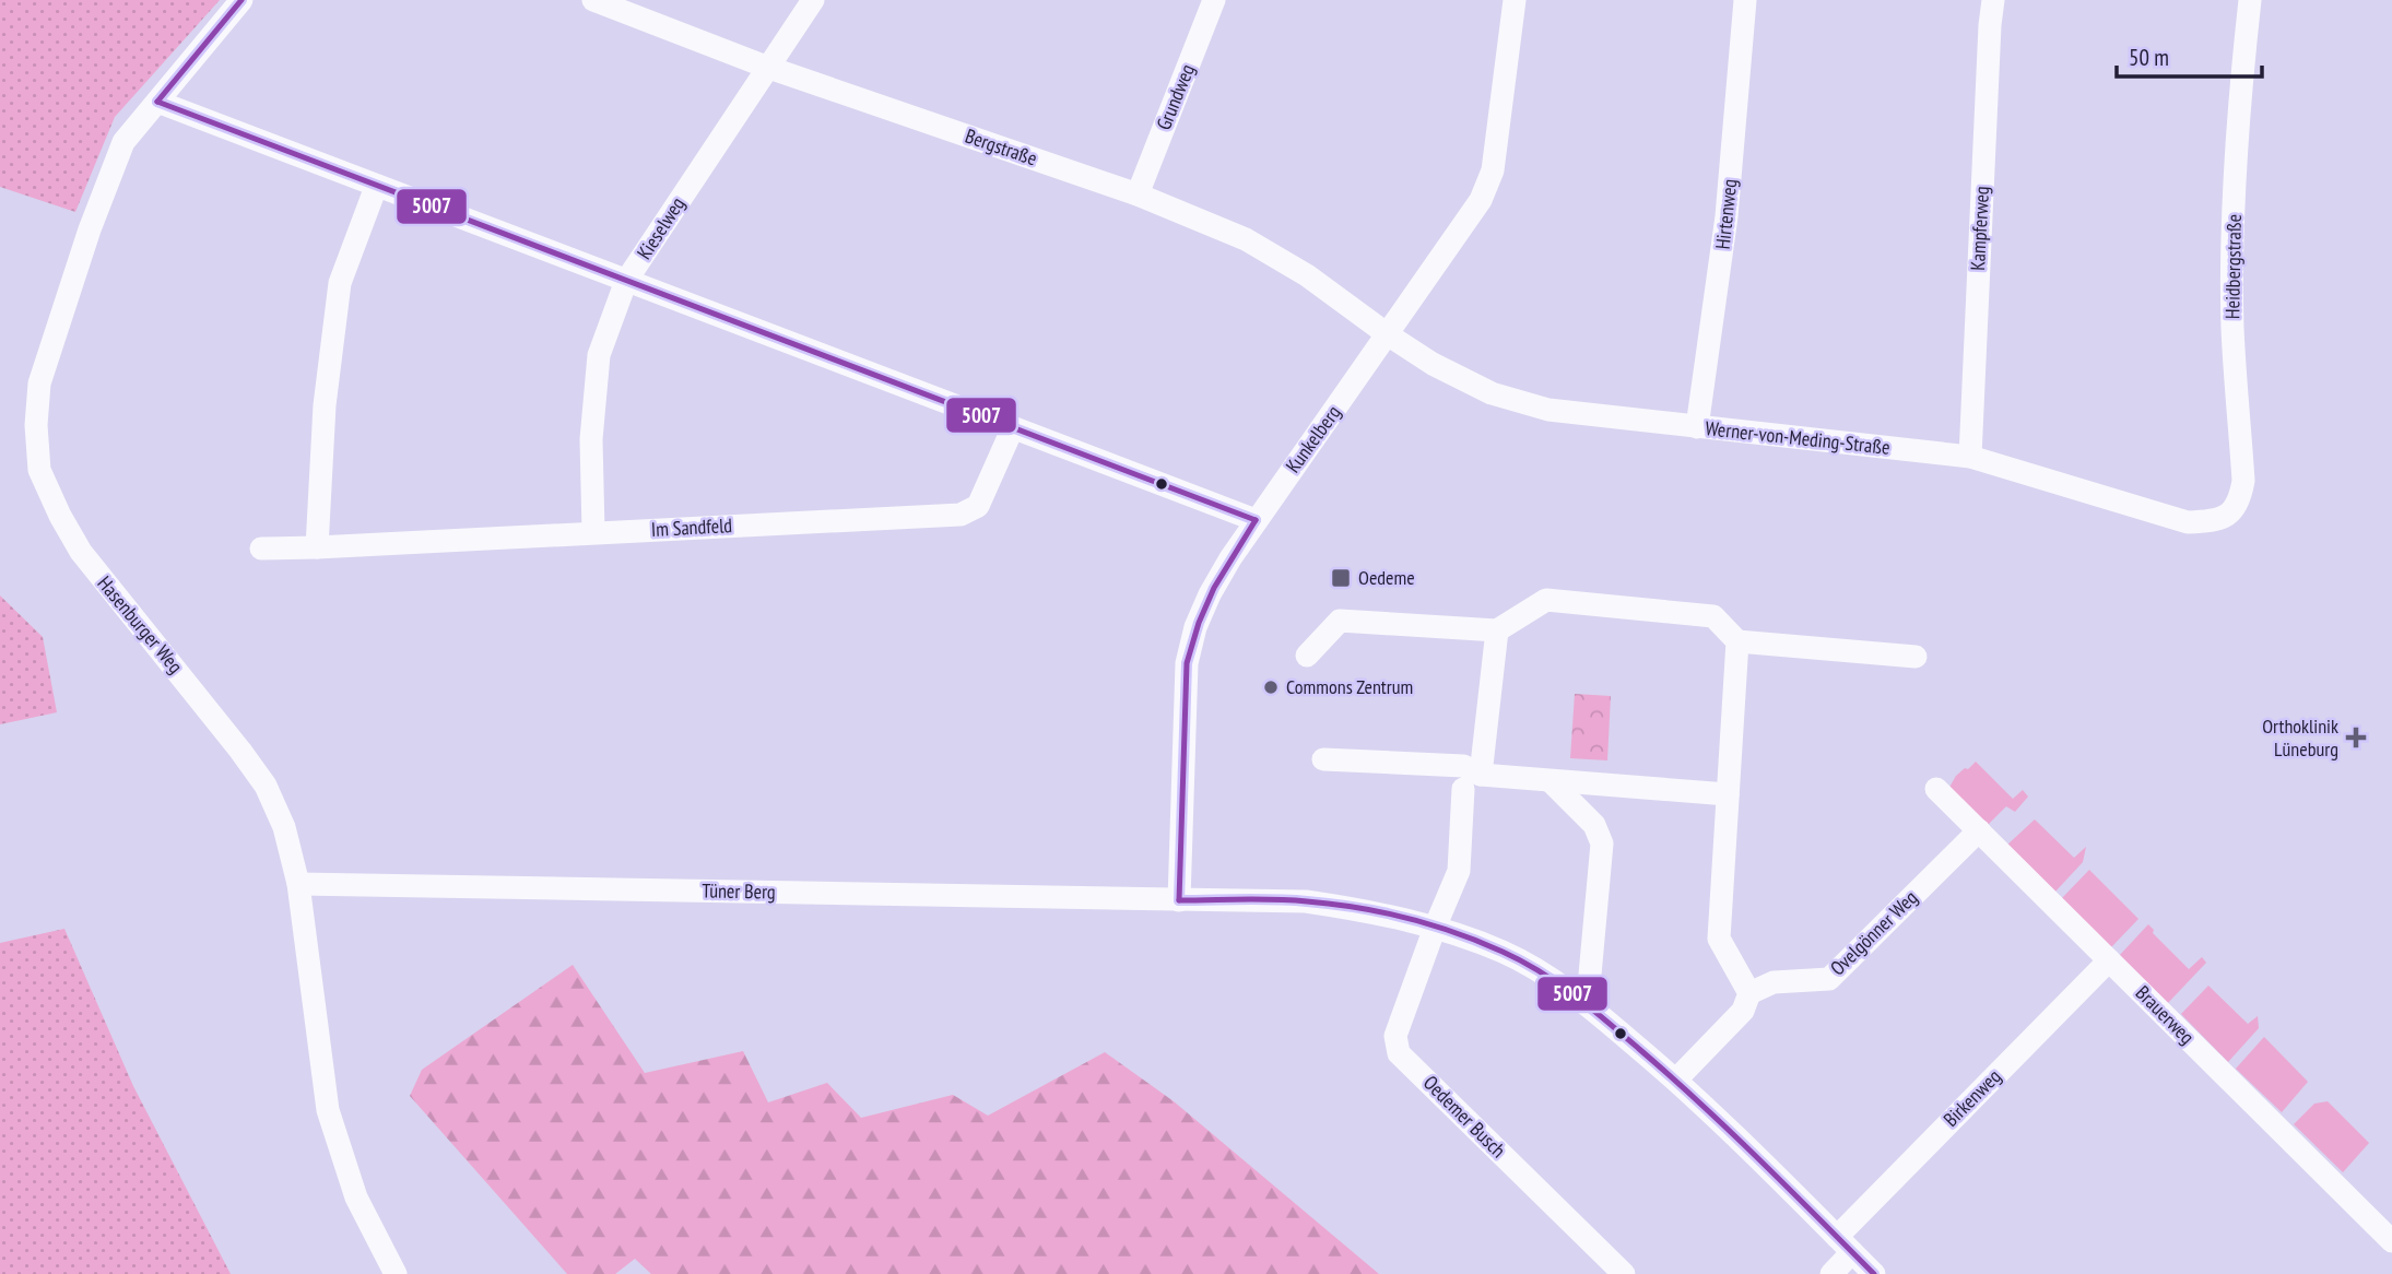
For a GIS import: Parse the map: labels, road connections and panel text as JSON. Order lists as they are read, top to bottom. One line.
{"streets":{"street":["Grundweg","Bergstraße","Hirtenweg","Kieselweg","Kampferweg","Heidbergstraße","Werner-von-Meding-Straße","Kunkelberg","Im Sandfeld","Hasenburger Weg","Tüner Berg","Ovelgönner Weg","Brauerweg","Birkenweg","Oedemer Busch"]},"crossings":[["Grundweg","Bergstraße"],["Bergstraße","Kieselweg"],["Bergstraße","Werner-von-Meding-Straße"],["Bergstraße","Kunkelberg"],["Hirtenweg","Werner-von-Meding-Straße"],["Kieselweg","Im Sandfeld"],["Kampferweg","Werner-von-Meding-Straße"],["Heidbergstraße","Werner-von-Meding-Straße"],["Werner-von-Meding-Straße","Kunkelberg"],["Kunkelberg","Tüner Berg"],["Hasenburger Weg","Tüner Berg"],["Ovelgönner Weg","Brauerweg"],["Brauerweg","Birkenweg"]],"places":{"transit":["Oedeme"],"other":["Commons Zentrum"],"health":["Orthoklinik Lüneburg"]},"lines":["transit line 5007"],"scale_bar":"50 m"}
